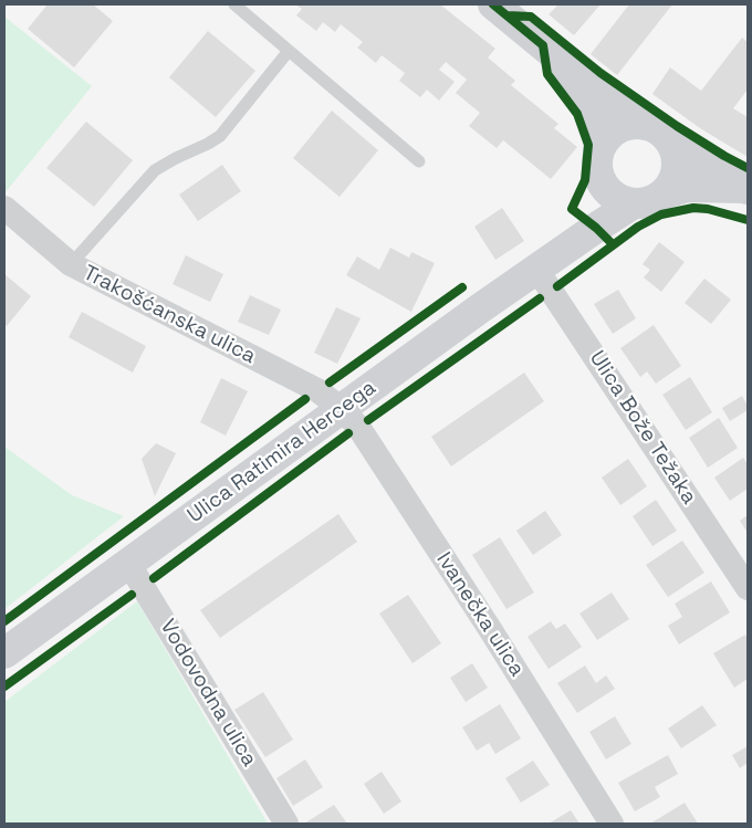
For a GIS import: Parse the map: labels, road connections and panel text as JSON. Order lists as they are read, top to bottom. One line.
{"streets":{"main road":["Ulica Ratimira Hercega"],"street":["Trakošćanska ulica","Ulica Bože Težaka","Ivanečka ulica","Vodovodna ulica"]},"crossings":[["Trakošćanska ulica","Ulica Ratimira Hercega"],["Trakošćanska ulica","Ivanečka ulica"],["Ulica Bože Težaka","Ulica Ratimira Hercega"],["Ulica Ratimira Hercega","Ivanečka ulica"],["Ulica Ratimira Hercega","Vodovodna ulica"]]}
